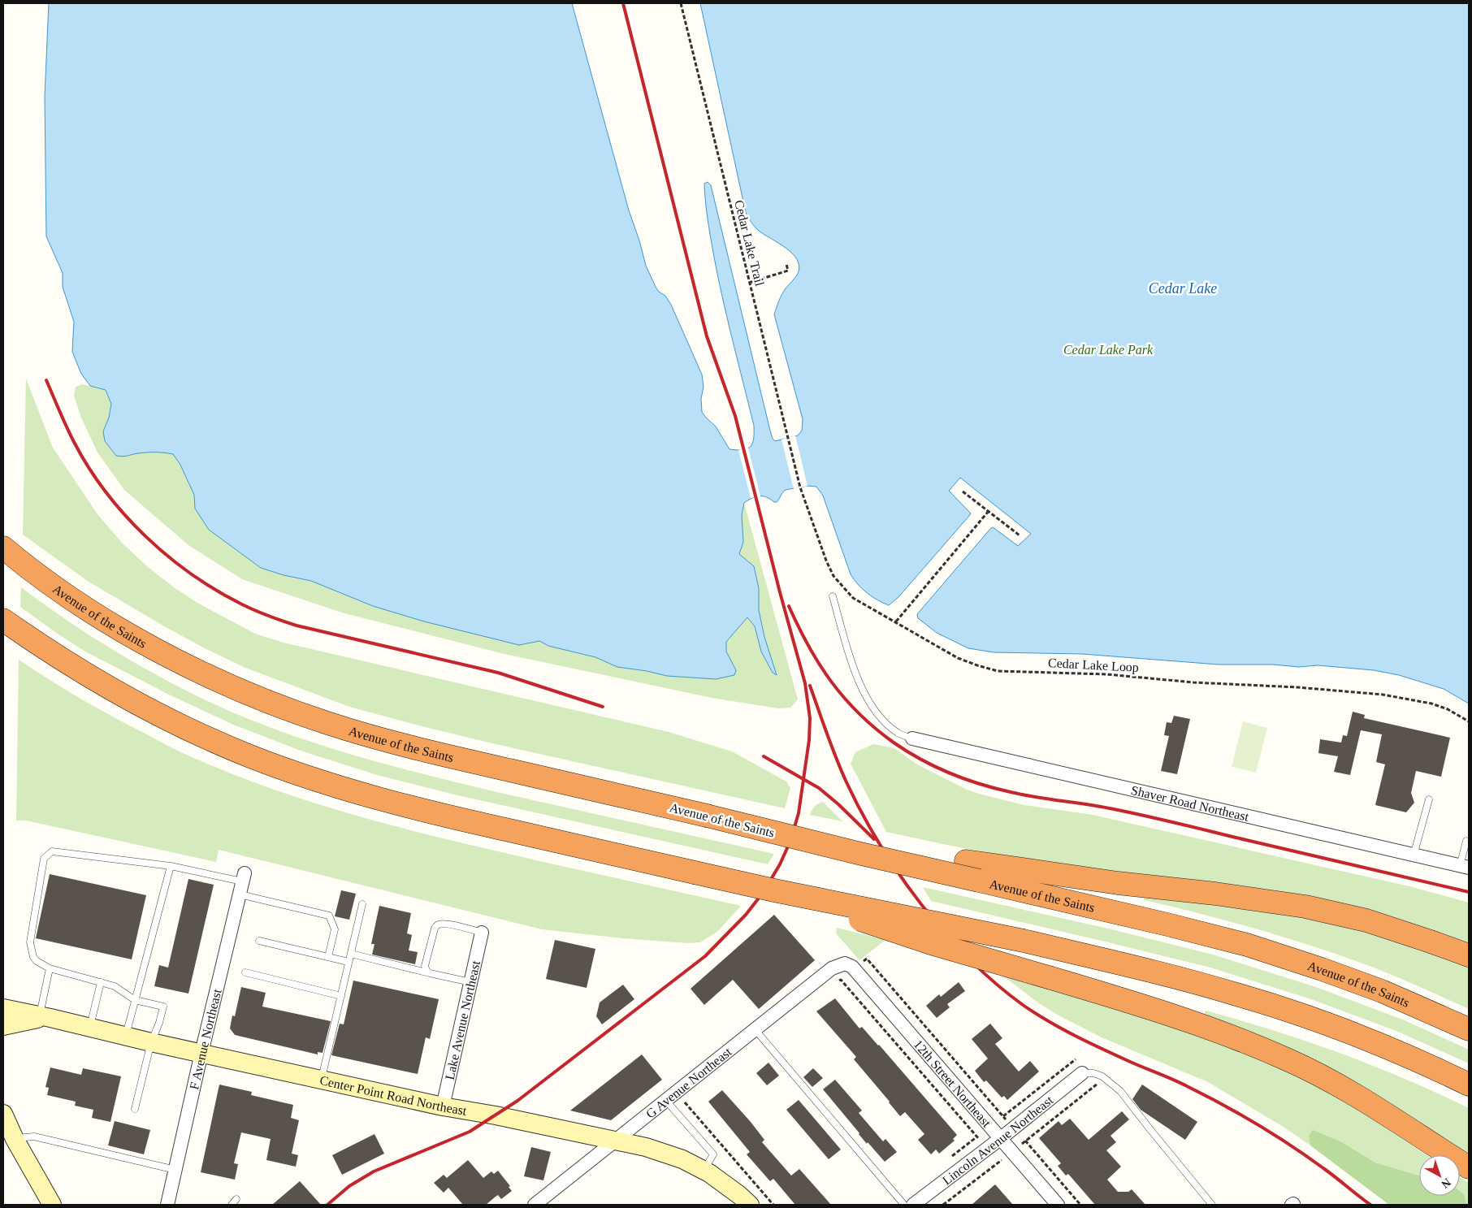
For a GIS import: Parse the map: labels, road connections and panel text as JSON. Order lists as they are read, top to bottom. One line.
{"streets":{"highway":["Avenue of the Saints"],"main road":["Center Point Road Northeast"],"street":["Shaver Road Northeast","Lake Avenue Northeast","F Avenue Northeast","G Avenue Northeast","12th Street Northeast","Lincoln Avenue Northeast"],"path":["Cedar Lake Trail","Cedar Lake Loop"]},"crossings":[["Cedar Lake Trail","Cedar Lake Loop"],["Lake Avenue Northeast","Center Point Road Northeast"],["F Avenue Northeast","Center Point Road Northeast"],["G Avenue Northeast","12th Street Northeast"],["G Avenue Northeast","Center Point Road Northeast"],["12th Street Northeast","Lincoln Avenue Northeast"]],"water":["Cedar Lake"],"parks":["Cedar Lake Park"],"north":"bottom right"}
